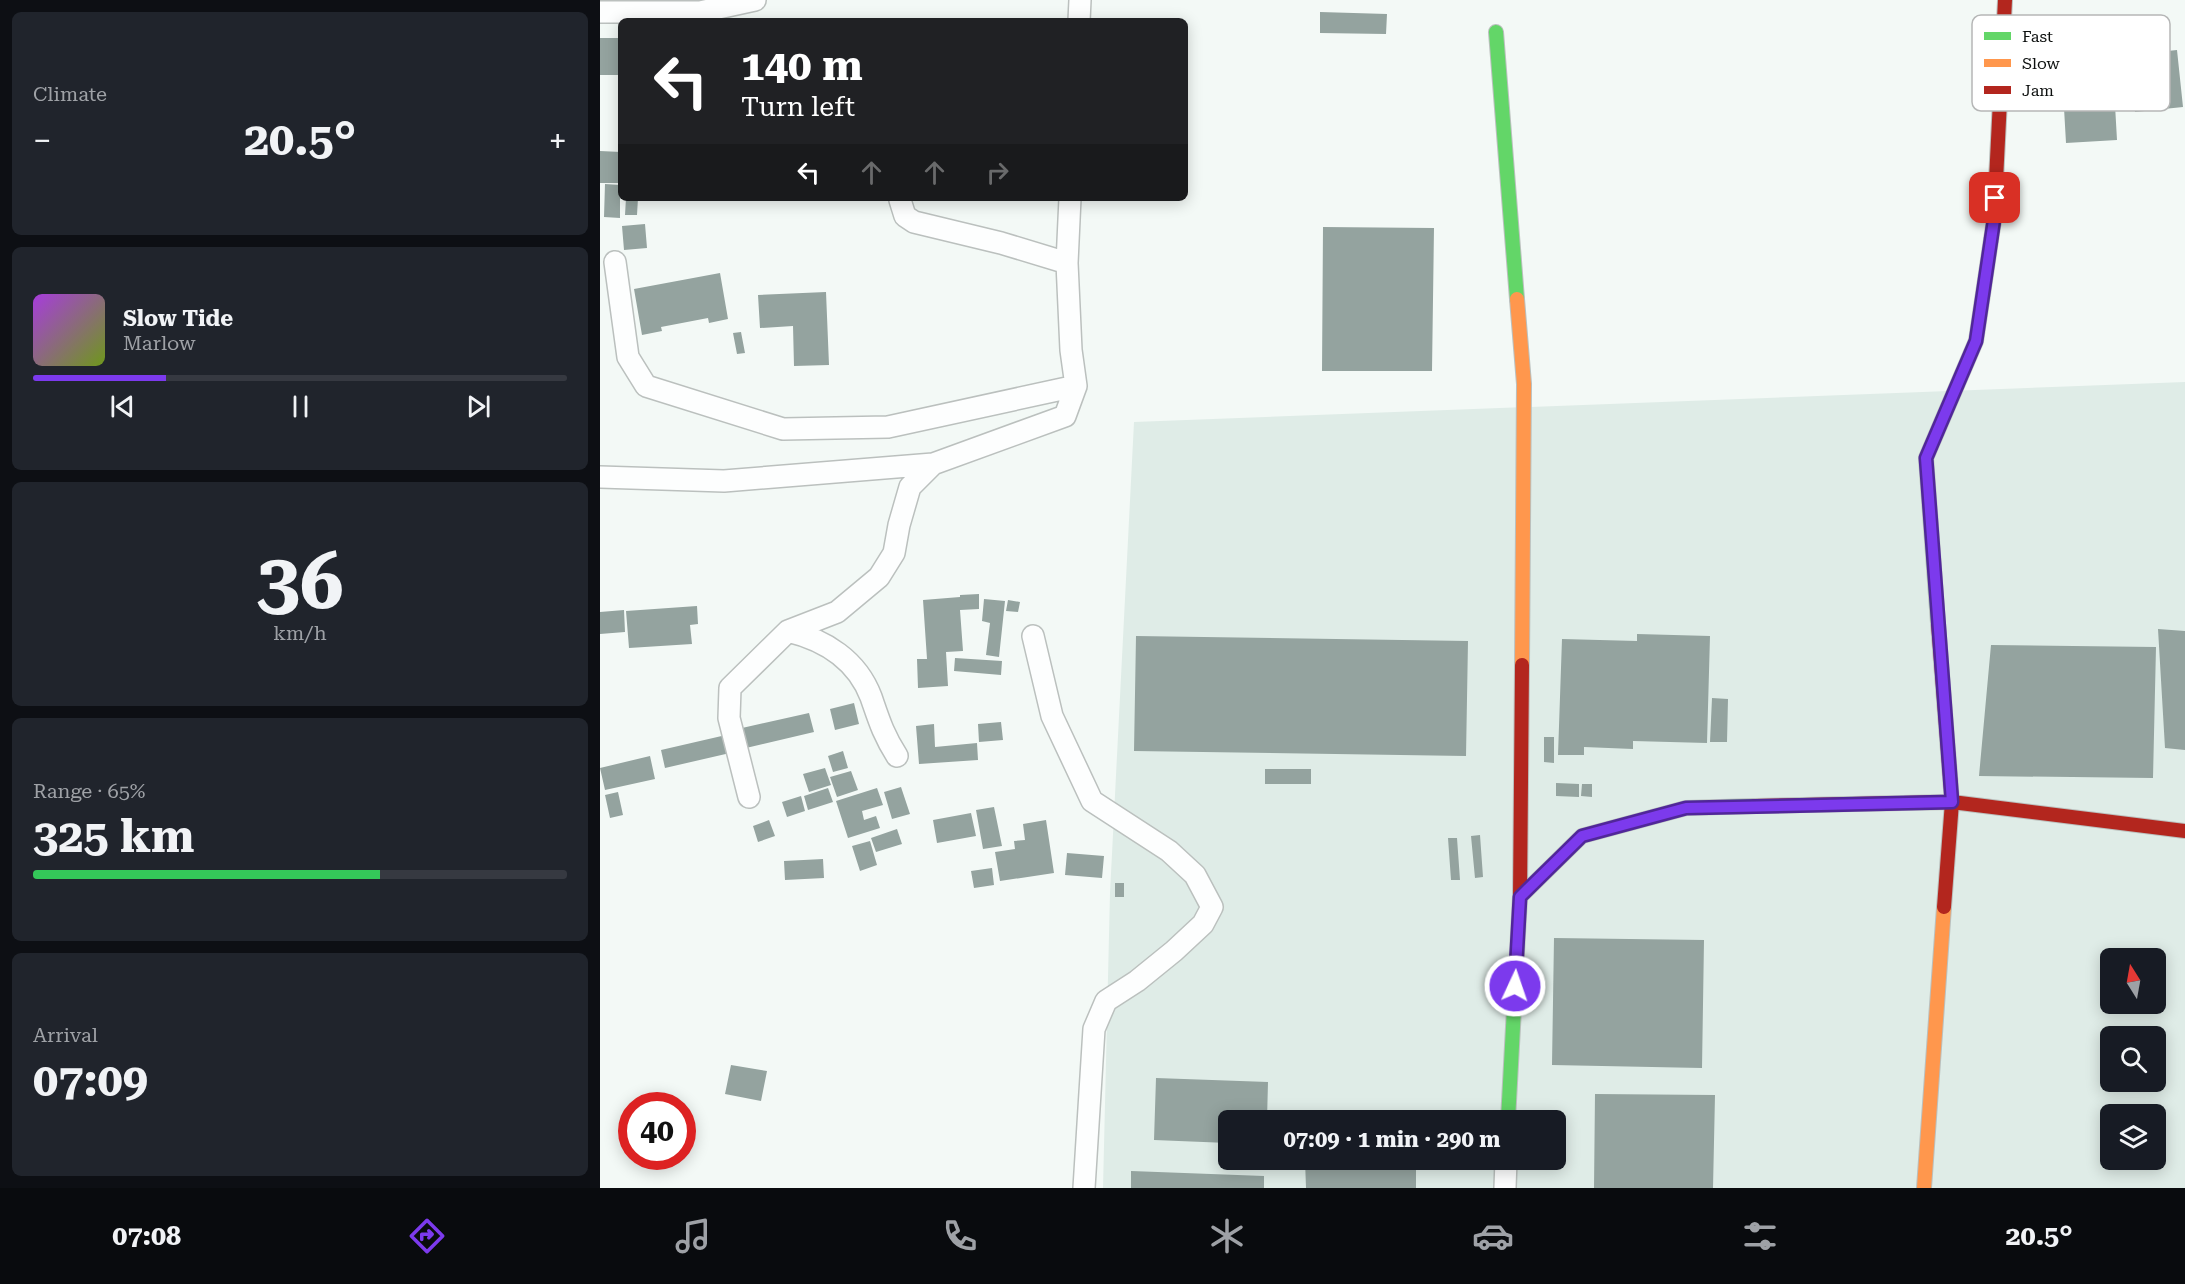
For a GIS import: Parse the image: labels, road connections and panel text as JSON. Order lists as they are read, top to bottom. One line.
{"legend":["Fast","Slow","Jam"],"north":"top","page":{"tile":["Climate",["36","km/h"],["Range · 65%","325 km"],["Arrival","07:09"]],"turn":["140 m","Turn left"],"heat":["−","20.5°","+"],"song":["Slow Tide","Marlow"],"limit":"40","trip":"07:09 · 1 min · 290 m","tabs":["07:08","20.5°"]}}
